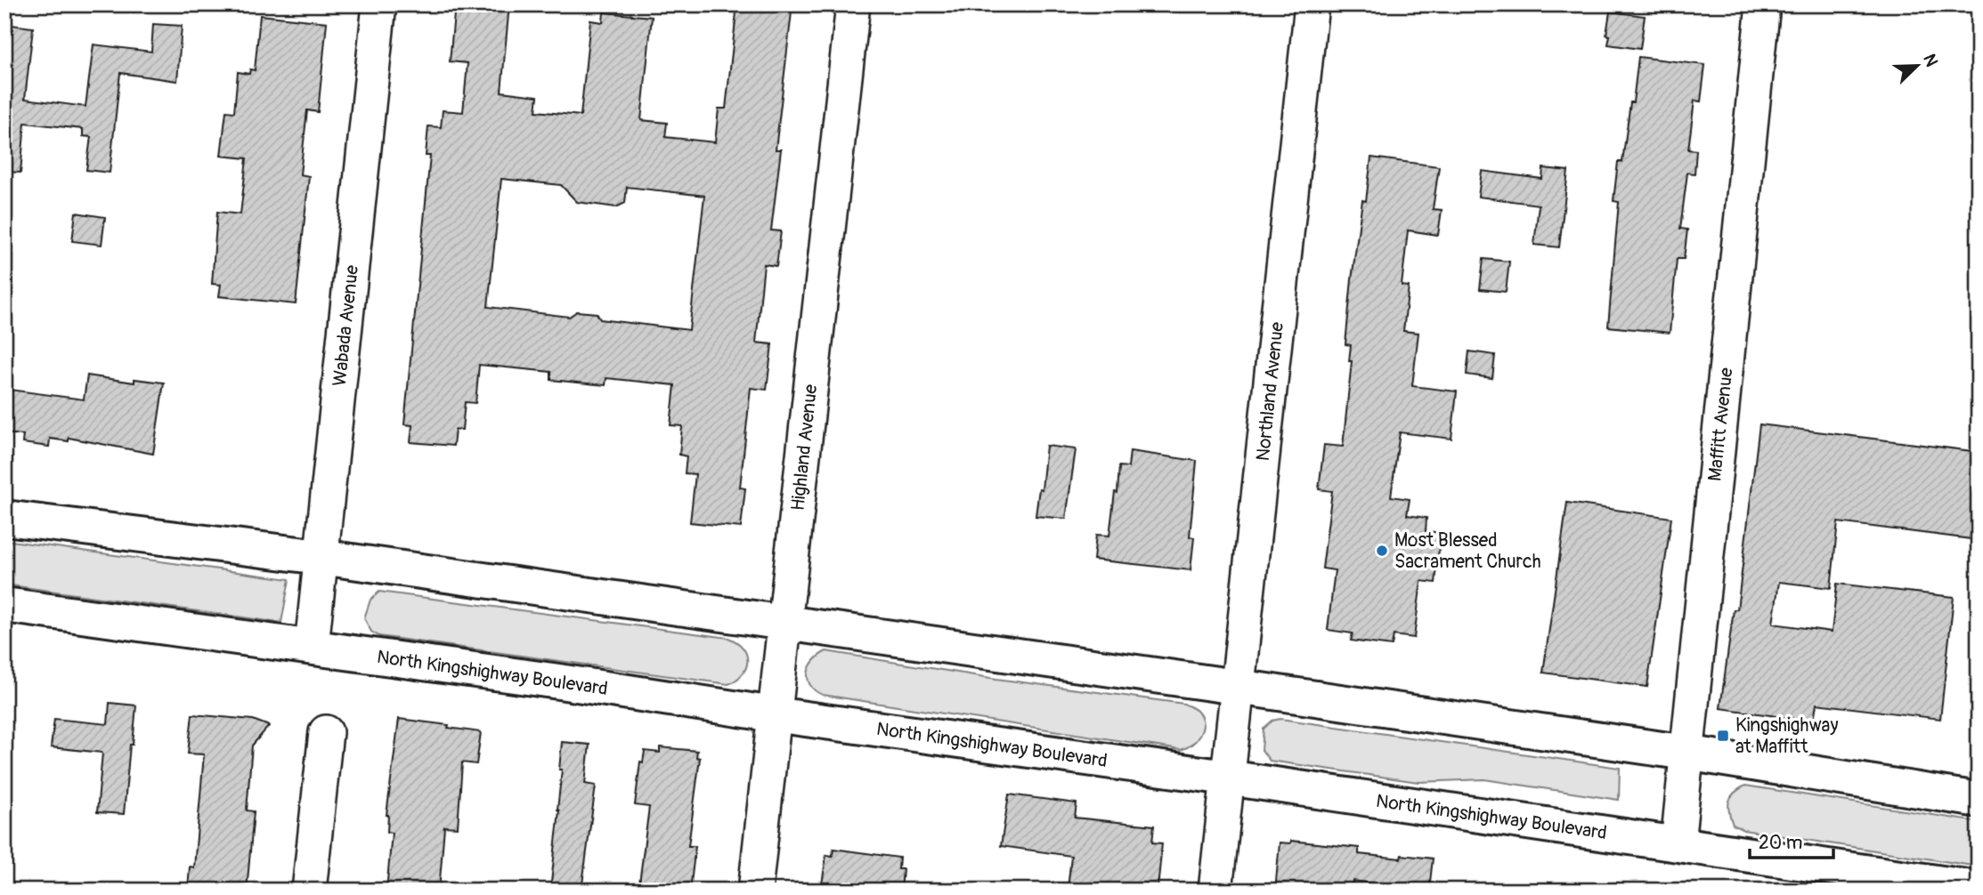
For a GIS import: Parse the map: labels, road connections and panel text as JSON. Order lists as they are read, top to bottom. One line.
{"streets":{"main road":["North Kingshighway Boulevard"],"street":["Wabada Avenue","Northland Avenue","Maffitt Avenue","Highland Avenue"]},"crossings":[["Wabada Avenue","North Kingshighway Boulevard"],["Northland Avenue","North Kingshighway Boulevard"],["Maffitt Avenue","North Kingshighway Boulevard"],["Highland Avenue","North Kingshighway Boulevard"]],"places":{"other":["Most Blessed Sacrament Church"],"transit":["Kingshighway at Maffitt"]},"scale_bar":"20 m","north":"top right"}
